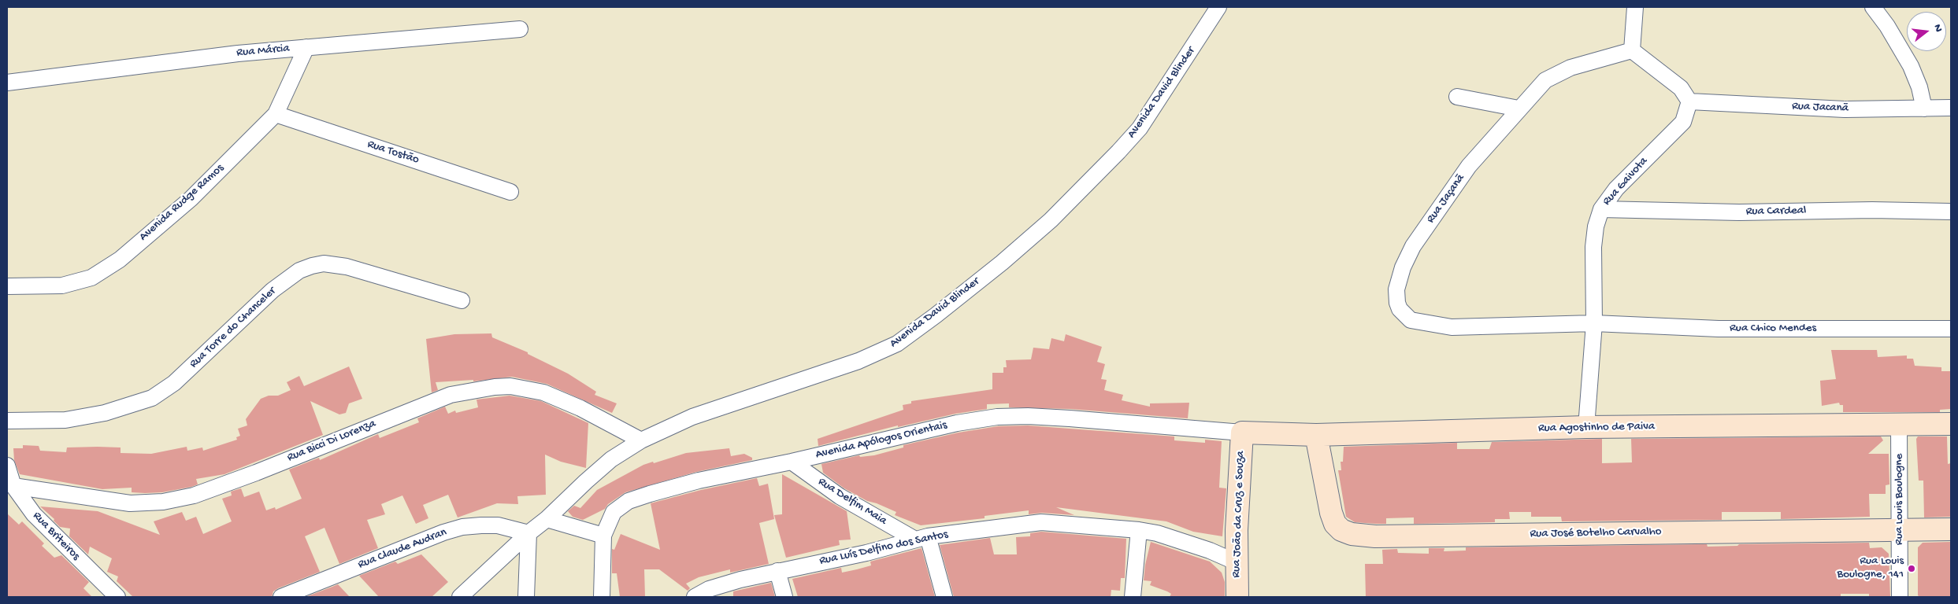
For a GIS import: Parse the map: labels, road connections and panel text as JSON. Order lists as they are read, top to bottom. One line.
{"streets":{"main road":["Rua Agostinho de Paiva","Rua João da Cruz e Souza","Rua José Botelho Carvalho"],"street":["Rua Márcia","Avenida David Blinder","Rua Jacanã","Rua Tostão","Rua Gaivota","Rua Jaçanã","Avenida Rudge Ramos","Rua Cardeal","Rua Torre do Chanceler","Rua Chico Mendes","Avenida Apólogos Orientais","Rua Bicci Di Lorenza","Rua Louis Boulogne","Rua Delfim Maia","Rua Briteiros","Rua Luís Delfino dos Santos","Rua Claude Audran"]},"crossings":[["Rua Márcia","Avenida Rudge Ramos"],["Avenida David Blinder","Rua Bicci Di Lorenza"],["Avenida David Blinder","Rua Claude Audran"],["Rua Jacanã","Rua Gaivota"],["Rua Tostão","Avenida Rudge Ramos"],["Rua Gaivota","Rua Jaçanã"],["Rua Gaivota","Rua Cardeal"],["Rua Gaivota","Rua Chico Mendes"],["Rua Gaivota","Rua Agostinho de Paiva"],["Rua Jaçanã","Rua Chico Mendes"],["Rua Agostinho de Paiva","Avenida Apólogos Orientais"],["Rua Agostinho de Paiva","Rua Louis Boulogne"],["Rua Agostinho de Paiva","Rua João da Cruz e Souza"],["Rua Agostinho de Paiva","Rua José Botelho Carvalho"],["Avenida Apólogos Orientais","Rua Delfim Maia"],["Avenida Apólogos Orientais","Rua João da Cruz e Souza"],["Rua Bicci Di Lorenza","Rua Briteiros"],["Rua Louis Boulogne","Rua José Botelho Carvalho"],["Rua Delfim Maia","Rua Luís Delfino dos Santos"],["Rua João da Cruz e Souza","Rua Luís Delfino dos Santos"]],"places":["Rua Louis Boulogne, 141"],"north":"right"}
